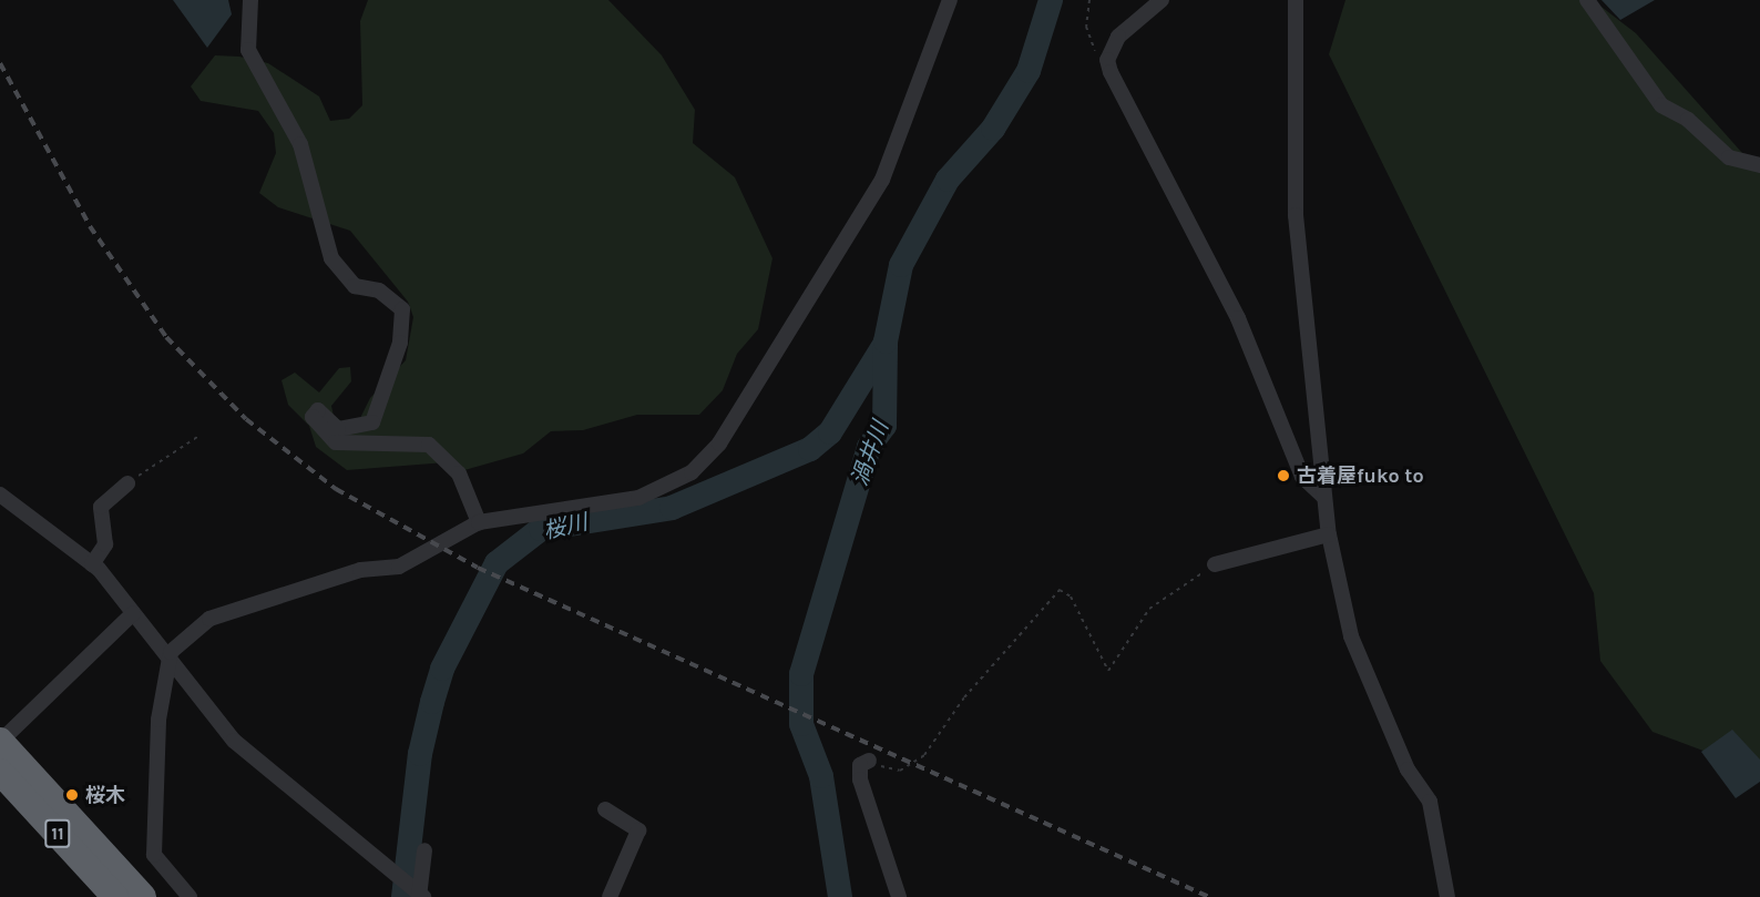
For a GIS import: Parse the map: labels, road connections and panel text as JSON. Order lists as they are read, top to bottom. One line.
{"streets":{"highway":["11"]},"water":["渦井川","桜川"],"places":["古着屋fuko to","桜木"]}
